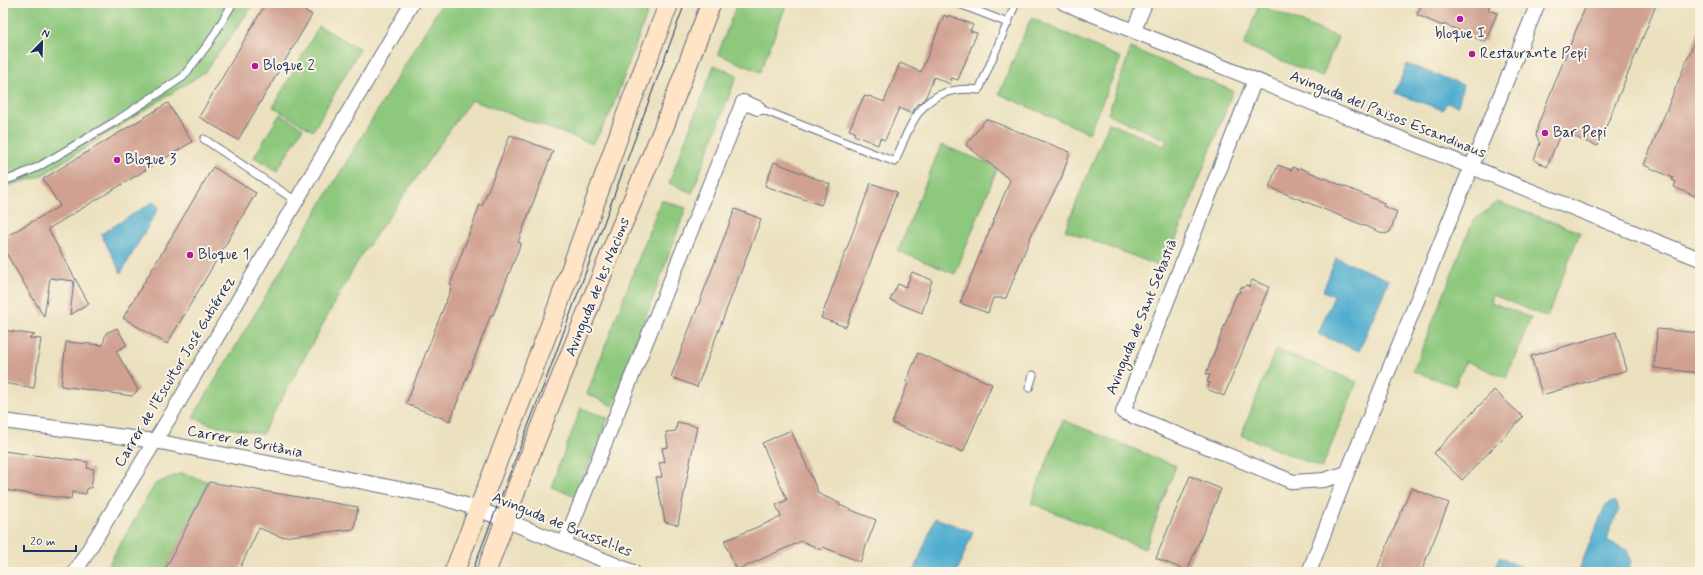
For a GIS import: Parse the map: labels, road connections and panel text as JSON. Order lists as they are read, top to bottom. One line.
{"streets":{"main road":["Avinguda de les Nacions"],"street":["Avinguda del Països Escandinaus","Avinguda de Sant Sebastià","Carrer de l'Escultor José Gutiérrez","Carrer de Britània","Avinguda de Brussel·les"]},"crossings":[["Avinguda del Països Escandinaus","Avinguda de Sant Sebastià"],["Avinguda de les Nacions","Carrer de Britània"],["Avinguda de les Nacions","Avinguda de Brussel·les"],["Carrer de l'Escultor José Gutiérrez","Carrer de Britània"],["Carrer de Britània","Avinguda de Brussel·les"]],"places":["bloque I","Restaurante Pepi","Bloque 2","Bar Pepi","Bloque 3","Bloque 1"],"scale_bar":"20 m","north":"top right"}
